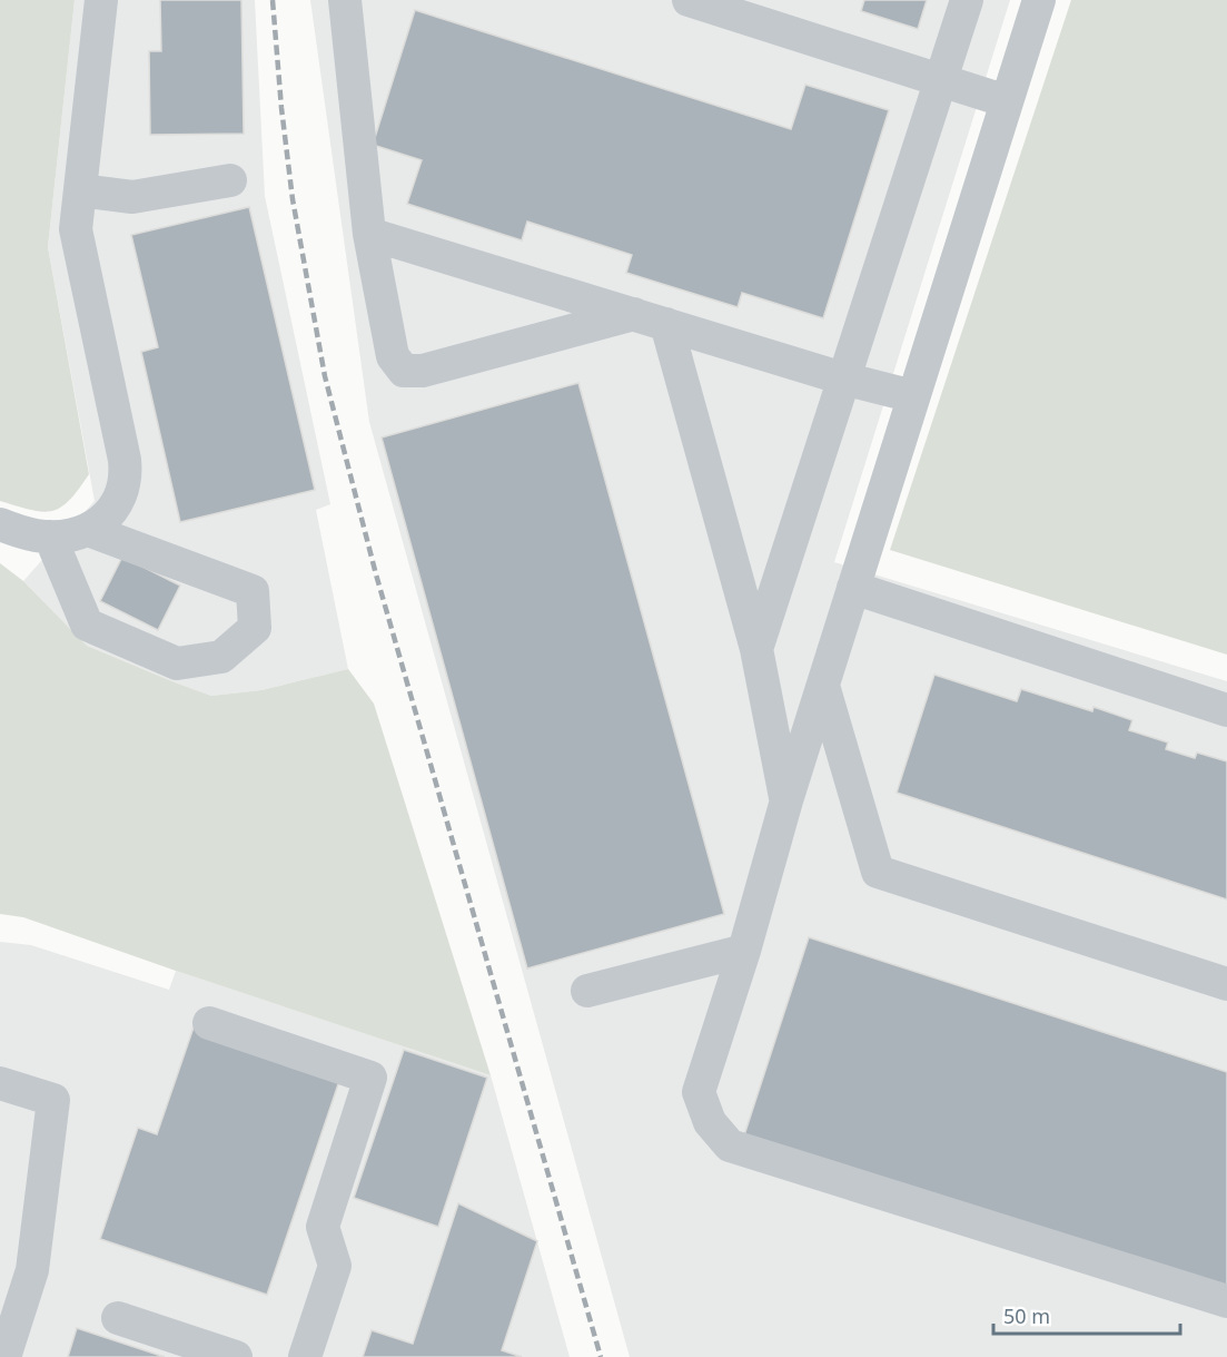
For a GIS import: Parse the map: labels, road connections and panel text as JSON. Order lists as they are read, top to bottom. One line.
{"scale_bar":"50 m"}
